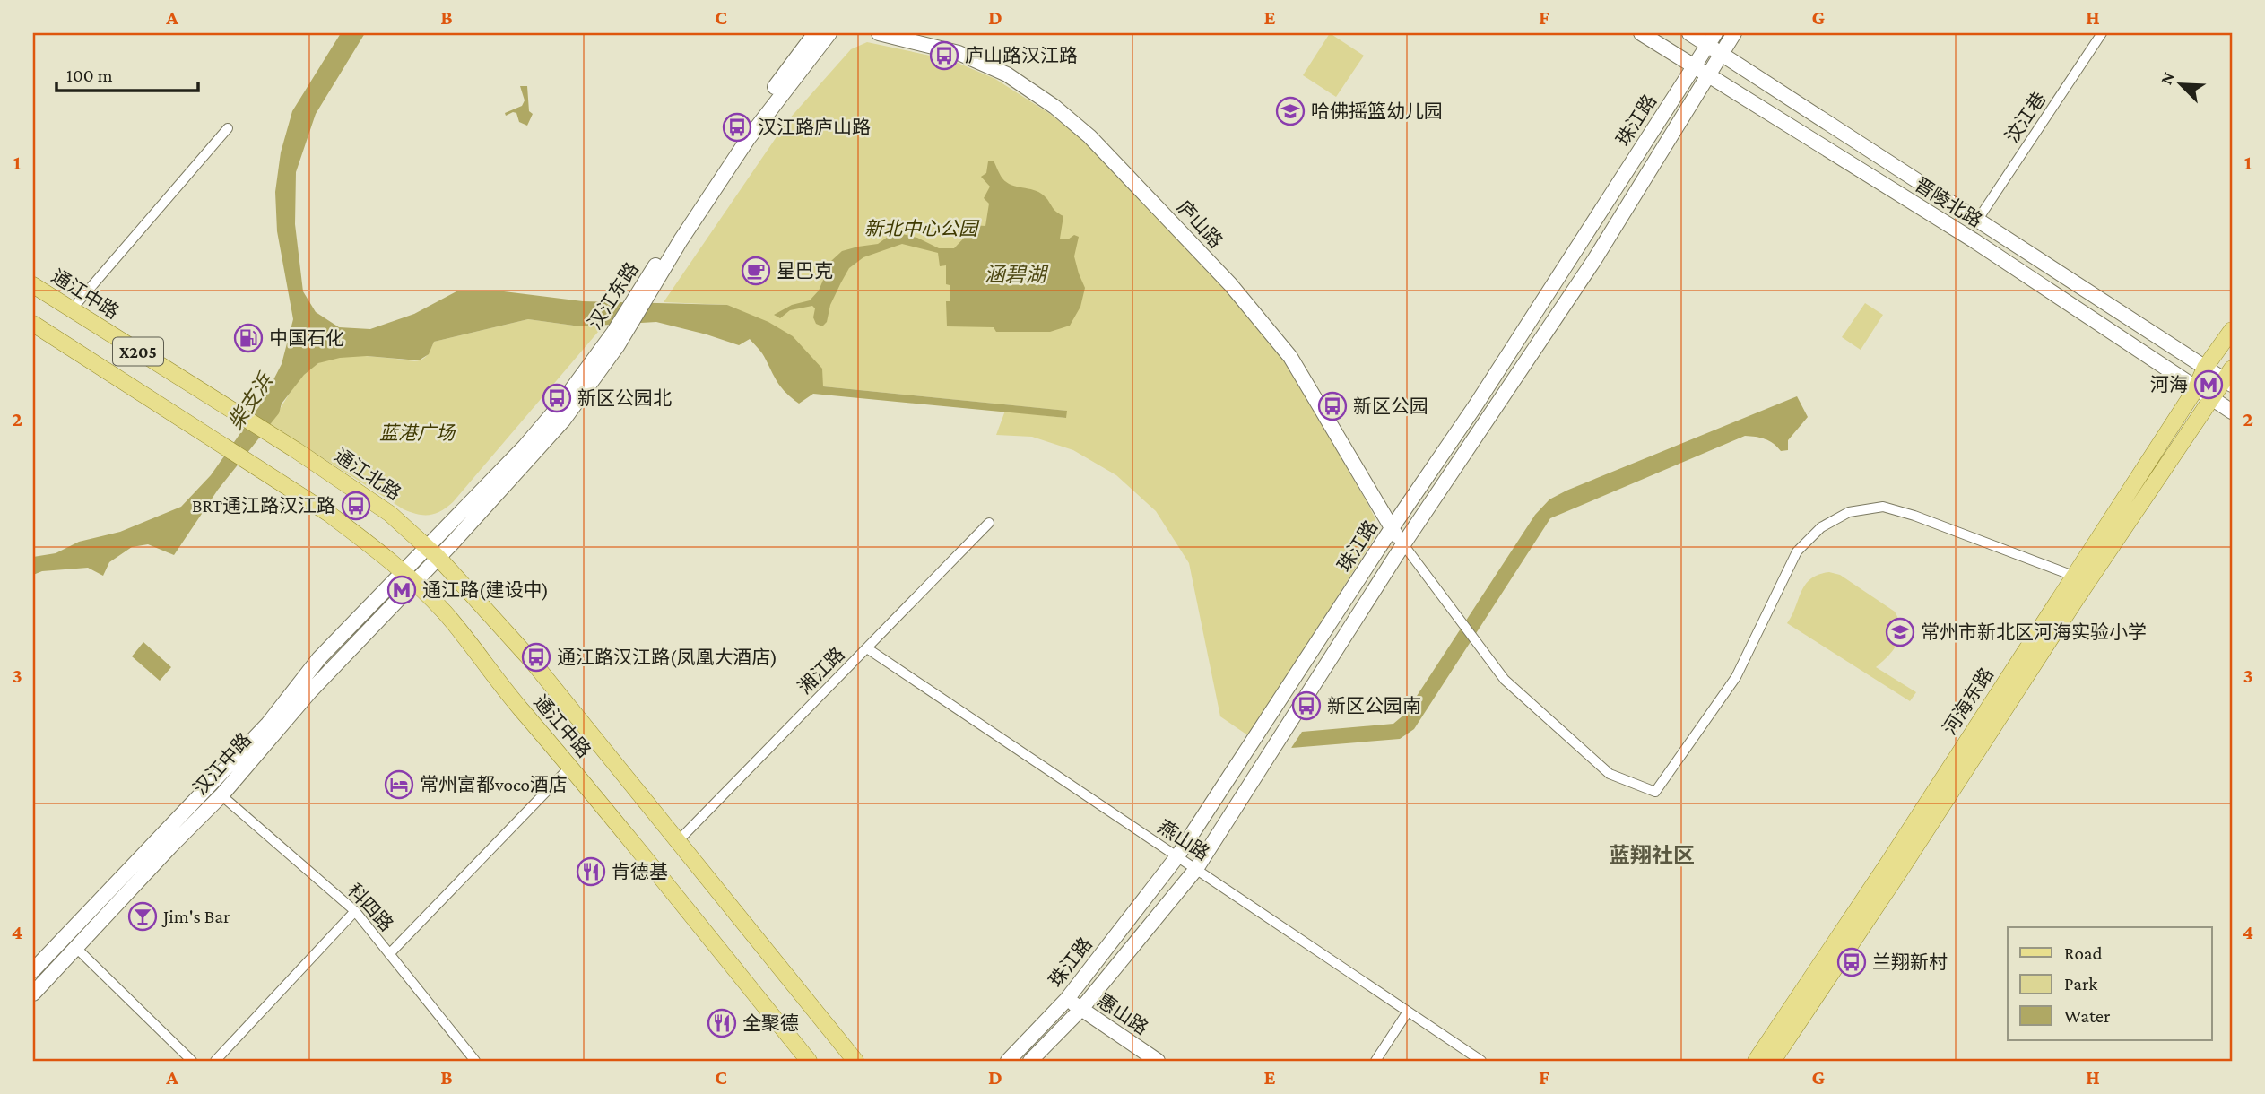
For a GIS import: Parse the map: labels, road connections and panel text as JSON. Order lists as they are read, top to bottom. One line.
{"streets":{"main road":["珠江路","晋陵北路","庐山路","通江中路","汉江东路","X205","通江北路","河海东路","汉江中路","惠山路"],"street":["汶江巷","湘江路","燕山路","科四路"]},"crossings":[["汶江巷","晋陵北路"],["珠江路","晋陵北路"],["珠江路","庐山路"],["珠江路","燕山路"],["珠江路","惠山路"],["晋陵北路","河海东路"],["通江中路","汉江东路"],["通江中路","通江北路"],["通江中路","湘江路"],["通江中路","汉江中路"],["汉江东路","通江北路"],["汉江东路","汉江中路"],["通江北路","汉江中路"],["湘江路","燕山路"],["汉江中路","科四路"]],"districts":["蓝翔社区"],"water":["涵碧湖","柴支浜"],"parks":["新北中心公园","蓝港广场"],"places":{"bus stop":["庐山路汉江路","汉江路庐山路","新区公园北","新区公园","BRT通江路汉江路","通江路汉江路(凤凰大酒店)","新区公园南","兰翔新村"],"school or university":["哈佛摇篮幼儿园","常州市新北区河海实验小学"],"cafe":["星巴克"],"fuel station":["中国石化"],"metro station":["河海","通江路(建设中)"],"hotel":["常州富都voco酒店"],"restaurant":["肯德基","全聚德"],"bar":["Jim's Bar"]},"legend":["Road","Park","Water"],"scale_bar":"100 m","north":"top left","grid":{"columns":["A","B","C","D","E","F","G","H"],"rows":["1","2","3","4"]}}
